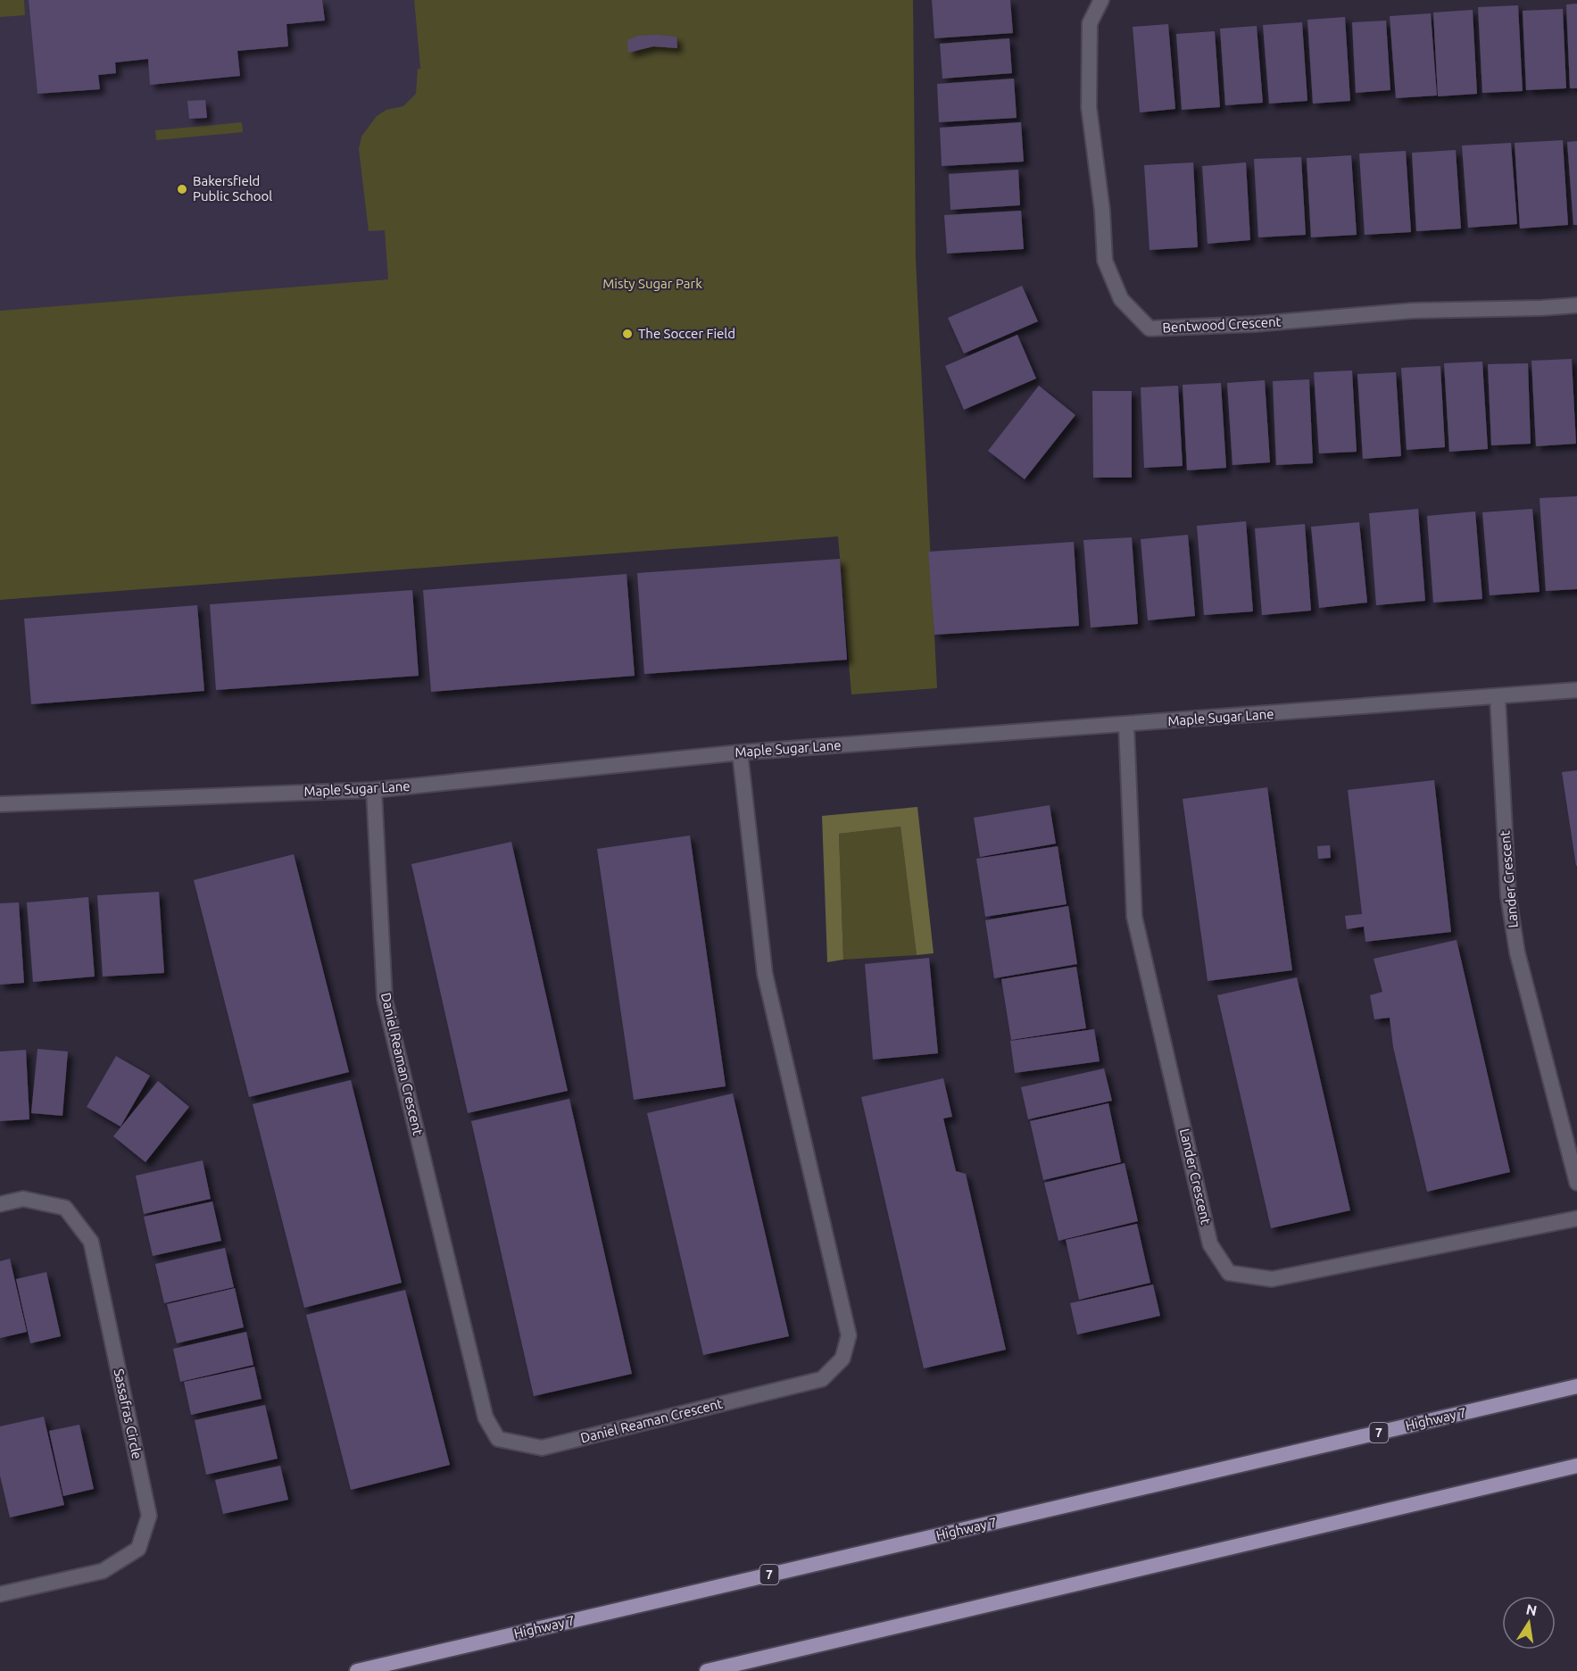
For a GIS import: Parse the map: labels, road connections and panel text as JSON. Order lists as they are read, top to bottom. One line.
{"streets":{"main road":["Highway 7","7"],"street":["Bentwood Crescent","Maple Sugar Lane","Lander Crescent","Daniel Reaman Crescent","Sassafras Circle"]},"crossings":[["Maple Sugar Lane","Lander Crescent"],["Maple Sugar Lane","Daniel Reaman Crescent"]],"parks":["Misty Sugar Park"],"places":["Bakersfield Public School","The Soccer Field"],"north":"top"}
